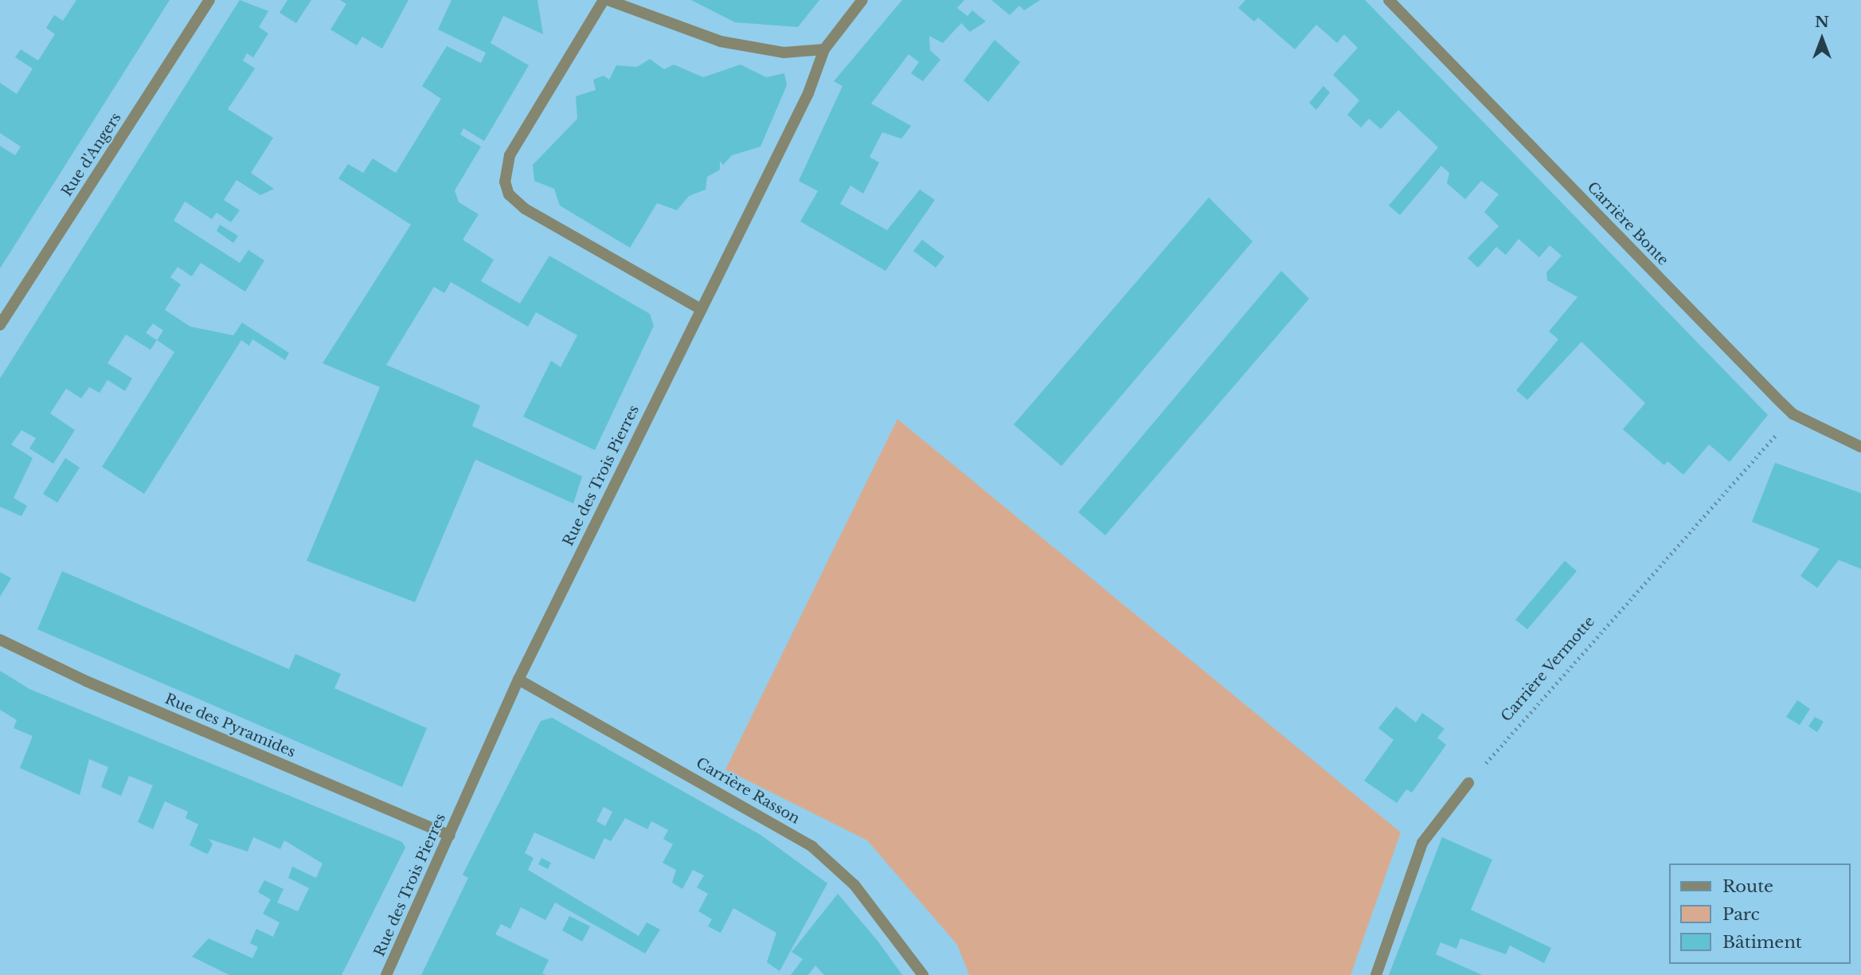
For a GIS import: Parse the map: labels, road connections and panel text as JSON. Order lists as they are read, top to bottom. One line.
{"streets":{"street":["Rue d'Angers","Carrière Bonte","Rue des Trois Pierres","Rue des Pyramides","Carrière Rasson"],"path":["Carrière Vermotte"]},"crossings":[["Carrière Bonte","Carrière Vermotte"],["Rue des Trois Pierres","Rue des Pyramides"],["Rue des Trois Pierres","Carrière Rasson"]],"legend":["Route","Parc","Bâtiment"],"north":"top"}
